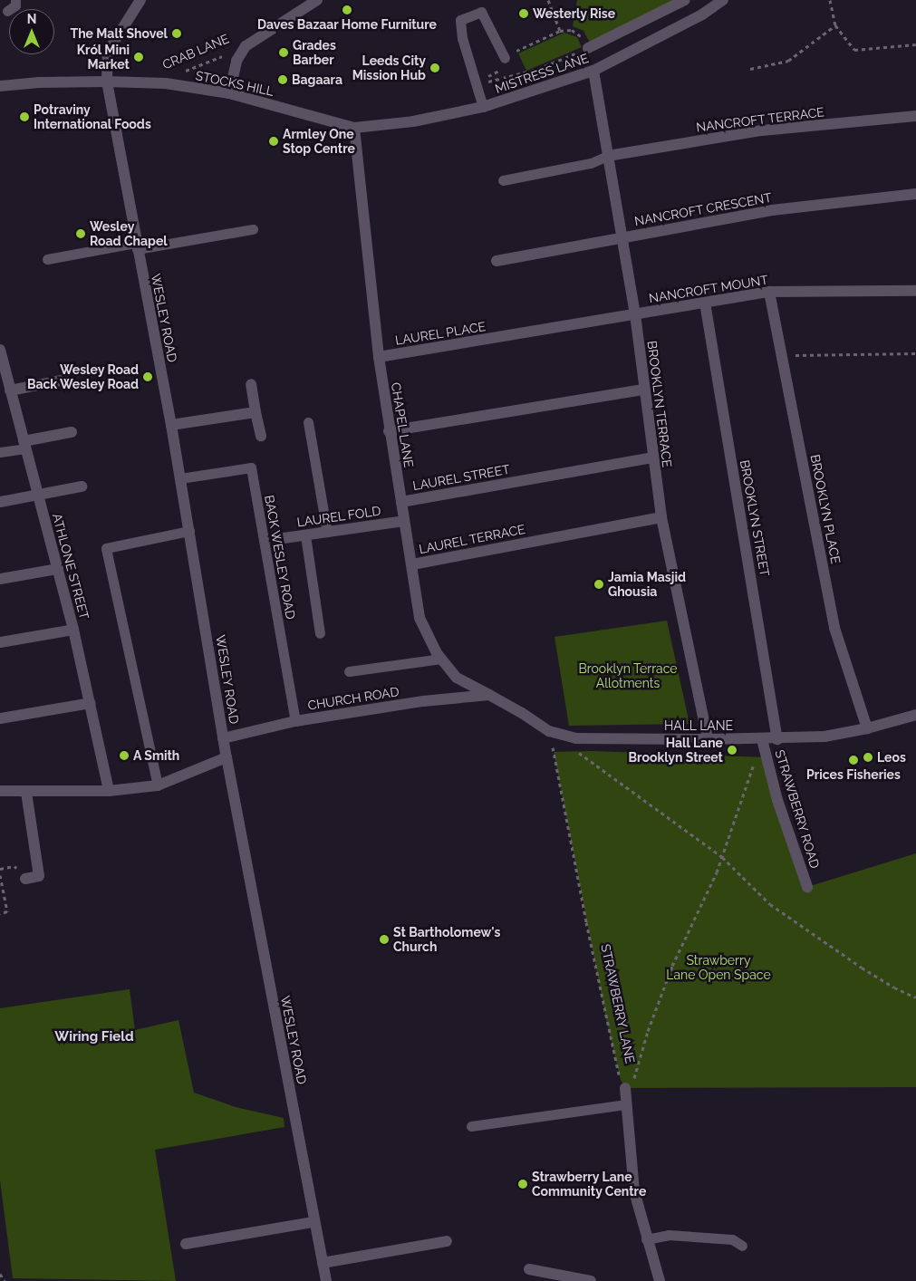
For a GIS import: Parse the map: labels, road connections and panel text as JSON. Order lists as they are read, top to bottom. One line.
{"streets":{"street":["CRAB LANE","MISTRESS LANE","STOCKS HILL","NANCROFT TERRACE","NANCROFT CRESCENT","NANCROFT MOUNT","WESLEY ROAD","LAUREL PLACE","BROOKLYN TERRACE","CHAPEL LANE","LAUREL STREET","BROOKLYN PLACE","LAUREL FOLD","BROOKLYN STREET","LAUREL TERRACE","ATHLONE STREET","CHURCH ROAD","HALL LANE","STRAWBERRY ROAD"],"lane":["BACK WESLEY ROAD"],"path":["STRAWBERRY LANE"]},"crossings":[["CRAB LANE","STOCKS HILL"],["MISTRESS LANE","STOCKS HILL"],["MISTRESS LANE","BROOKLYN TERRACE"],["MISTRESS LANE","CHAPEL LANE"],["STOCKS HILL","WESLEY ROAD"],["STOCKS HILL","CHAPEL LANE"],["NANCROFT TERRACE","BROOKLYN TERRACE"],["NANCROFT CRESCENT","BROOKLYN TERRACE"],["NANCROFT MOUNT","LAUREL PLACE"],["NANCROFT MOUNT","BROOKLYN TERRACE"],["NANCROFT MOUNT","BROOKLYN PLACE"],["NANCROFT MOUNT","BROOKLYN STREET"],["WESLEY ROAD","BACK WESLEY ROAD"],["WESLEY ROAD","CHURCH ROAD"],["LAUREL PLACE","CHAPEL LANE"],["BROOKLYN TERRACE","LAUREL STREET"],["BROOKLYN TERRACE","LAUREL TERRACE"],["BROOKLYN TERRACE","HALL LANE"],["CHAPEL LANE","LAUREL STREET"],["CHAPEL LANE","LAUREL FOLD"],["CHAPEL LANE","LAUREL TERRACE"],["CHAPEL LANE","CHURCH ROAD"],["CHAPEL LANE","HALL LANE"],["BROOKLYN PLACE","HALL LANE"],["BROOKLYN STREET","HALL LANE"],["BACK WESLEY ROAD","CHURCH ROAD"],["CHURCH ROAD","HALL LANE"],["HALL LANE","STRAWBERRY ROAD"],["HALL LANE","STRAWBERRY LANE"]],"districts":["Wiring Field"],"parks":["Brooklyn Terrace Allotments","Strawberry Lane Open Space"],"places":["Daves Bazaar Home Furniture","Westerly Rise","The Malt Shovel","Grades Barber","Król Mini Market","Leeds City Mission Hub","Bagaara","Potraviny International Foods","Armley One Stop Centre","Wesley Road Chapel","Wesley Road Back Wesley Road","Jamia Masjid Ghousia","Hall Lane Brooklyn Street","A Smith","Leos","Prices Fisheries","St Bartholomew's Church","Strawberry Lane Community Centre"],"north":"top"}
